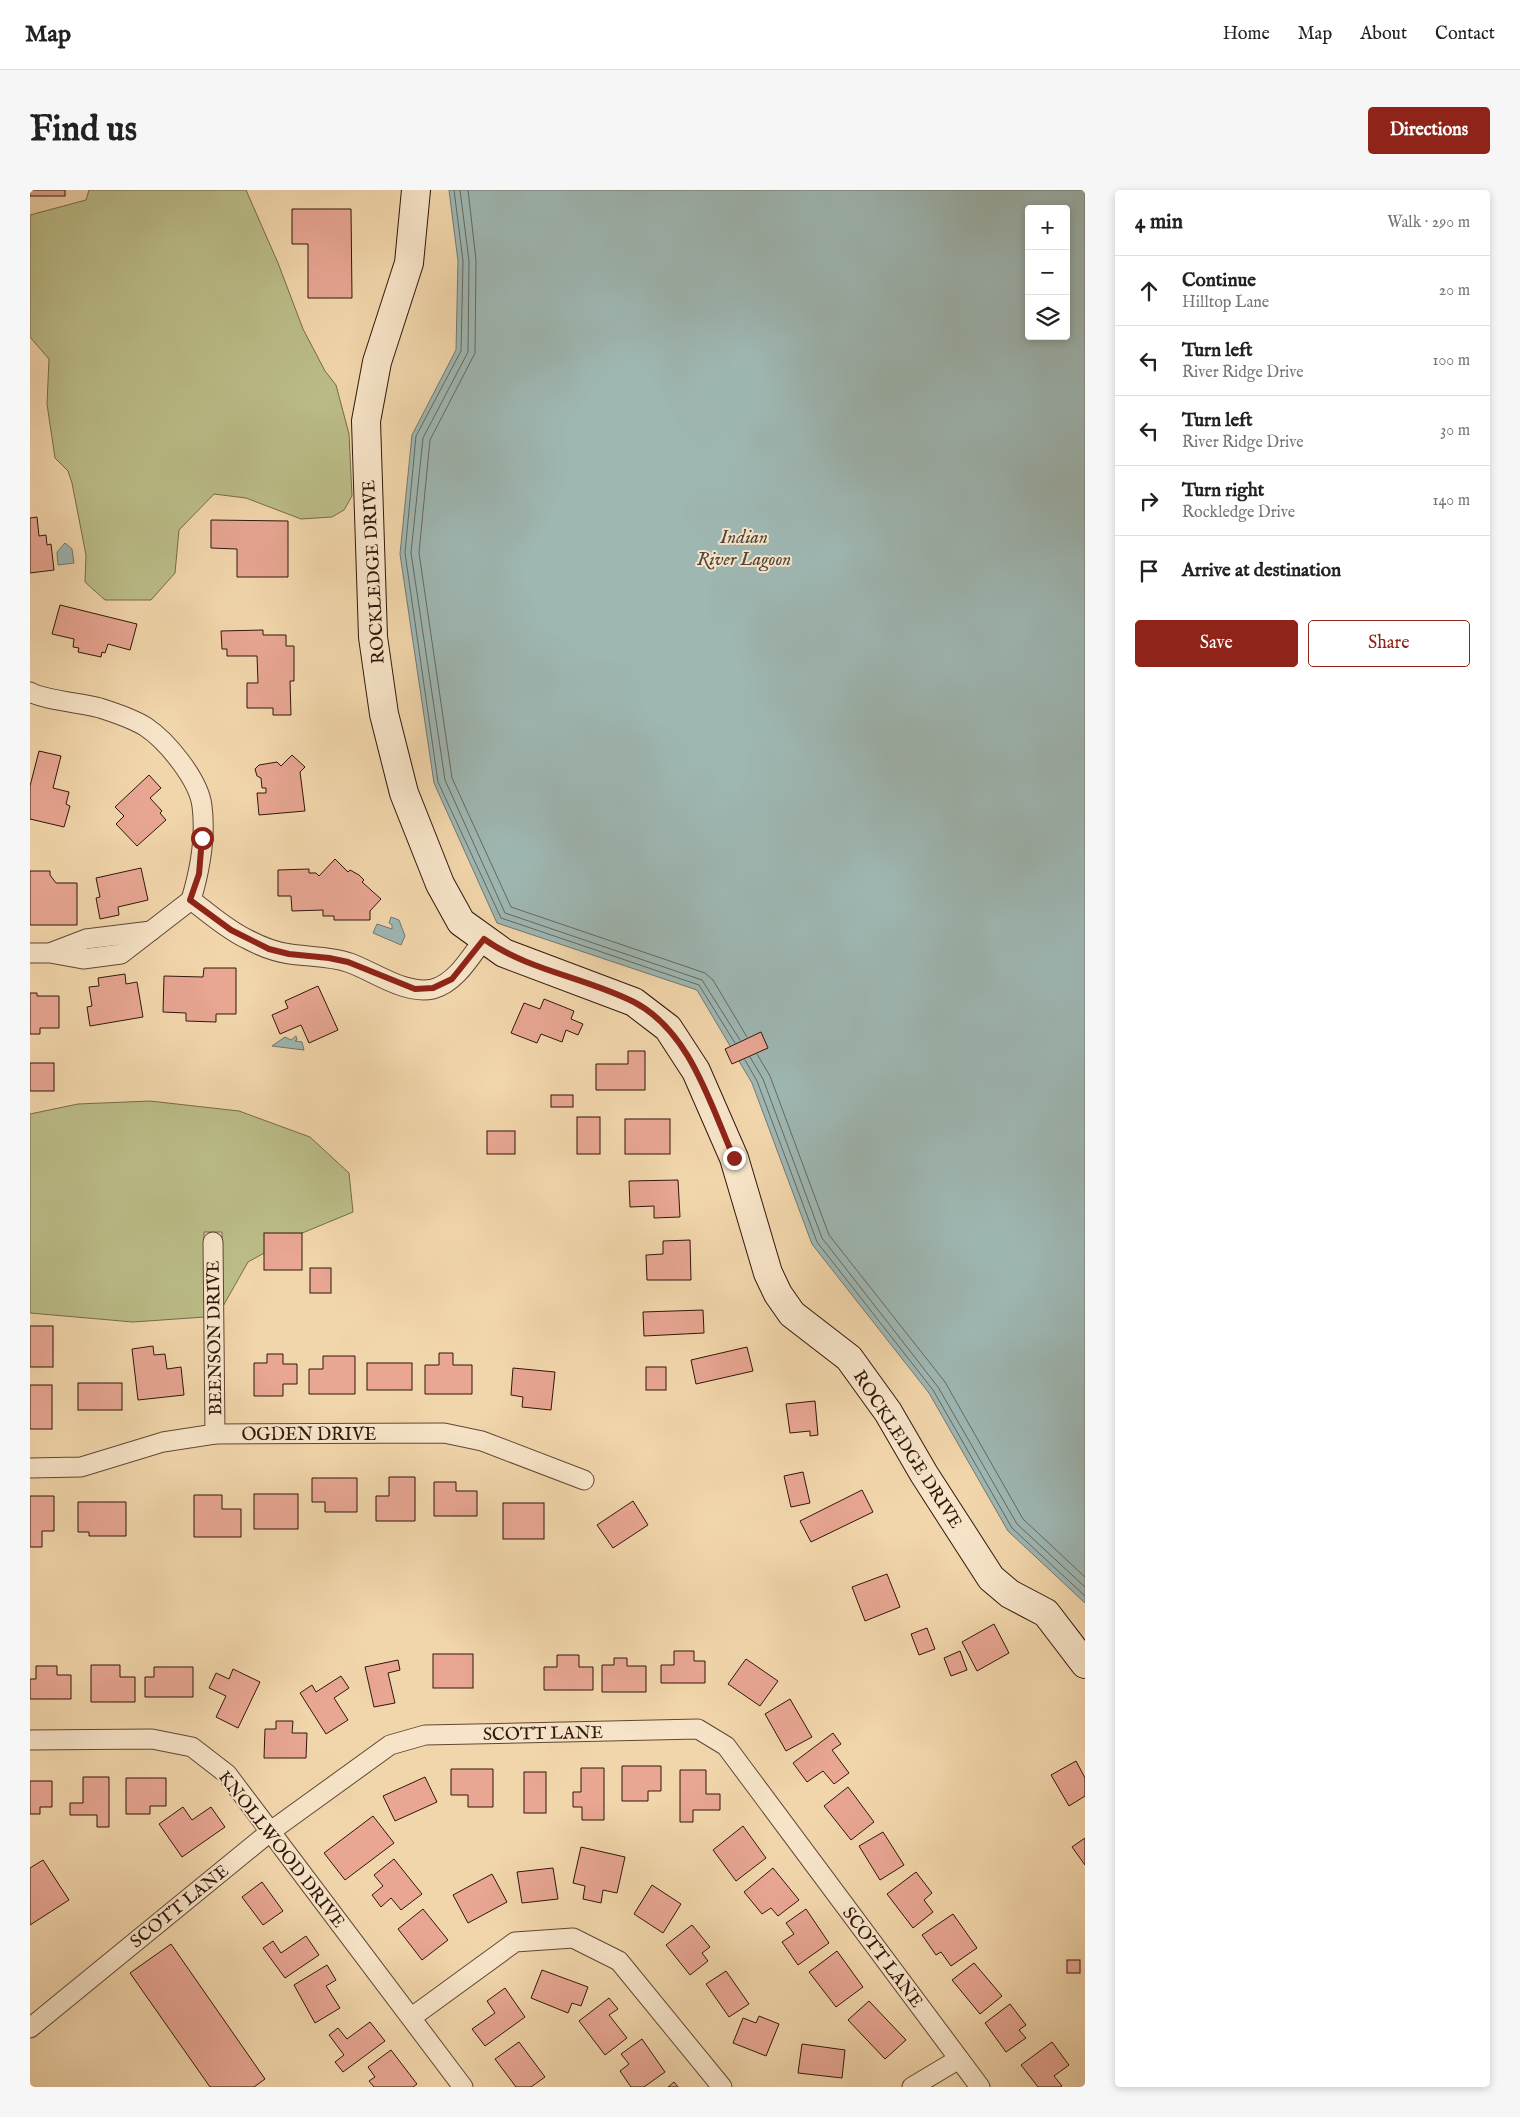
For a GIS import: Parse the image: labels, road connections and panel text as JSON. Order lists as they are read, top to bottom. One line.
{"streets":{"street":["ROCKLEDGE DRIVE","BEENSON DRIVE","OGDEN DRIVE","SCOTT LANE","KNOLLWOOD DRIVE"]},"crossings":[["BEENSON DRIVE","OGDEN DRIVE"],["SCOTT LANE","KNOLLWOOD DRIVE"]],"water":["Indian River Lagoon"],"page":{"header":"Map","nav":["Home","Map","About","Contact"],"buttons":["Directions",["Save","Share"]],"title":"Find us","heading":["4 min","Walk · 290 m"],"map_buttons":["+","−"],"list":[["Continue","Hilltop Lane","20 m"],["Turn left","River Ridge Drive","100 m"],["Turn left","River Ridge Drive","30 m"],["Turn right","Rockledge Drive","140 m"],"Arrive at destination"]}}
